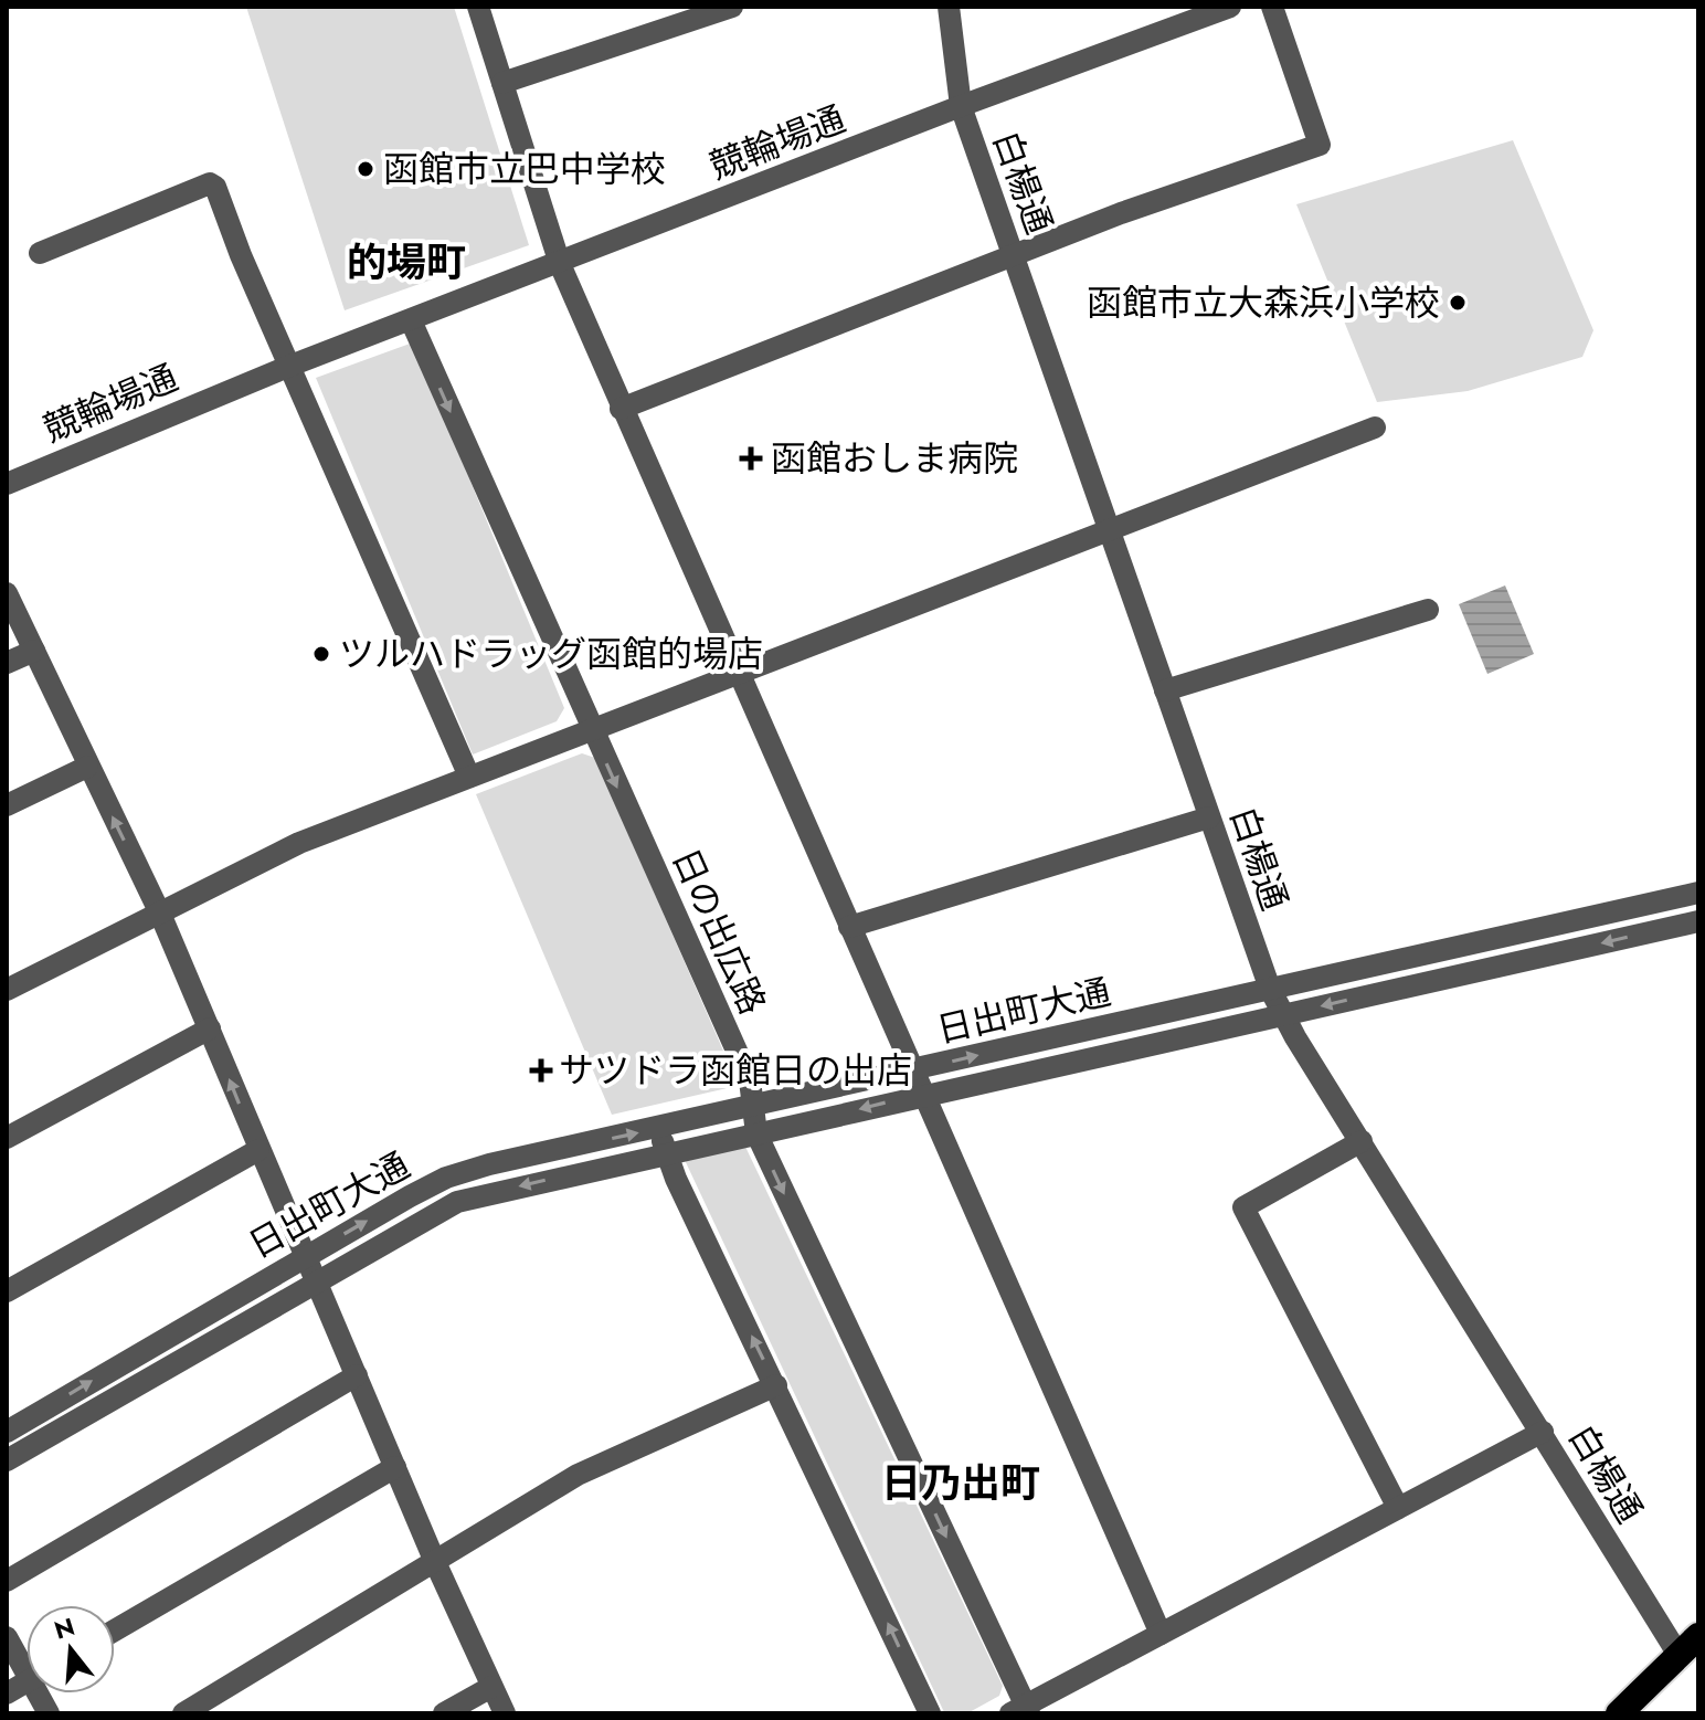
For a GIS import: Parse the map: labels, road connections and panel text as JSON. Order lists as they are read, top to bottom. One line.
{"streets":{"street":["競輪場通","白楊通","日の出広路","日出町大通"]},"crossings":[["競輪場通","白楊通"],["競輪場通","日の出広路"],["白楊通","日出町大通"],["日の出広路","日出町大通"]],"districts":["的場町","日乃出町"],"places":{"other":["函館市立巴中学校","函館市立大森浜小学校","ツルハドラッグ函館的場店"],"health":["函館おしま病院","サツドラ函館日の出店"]},"north":"top"}
